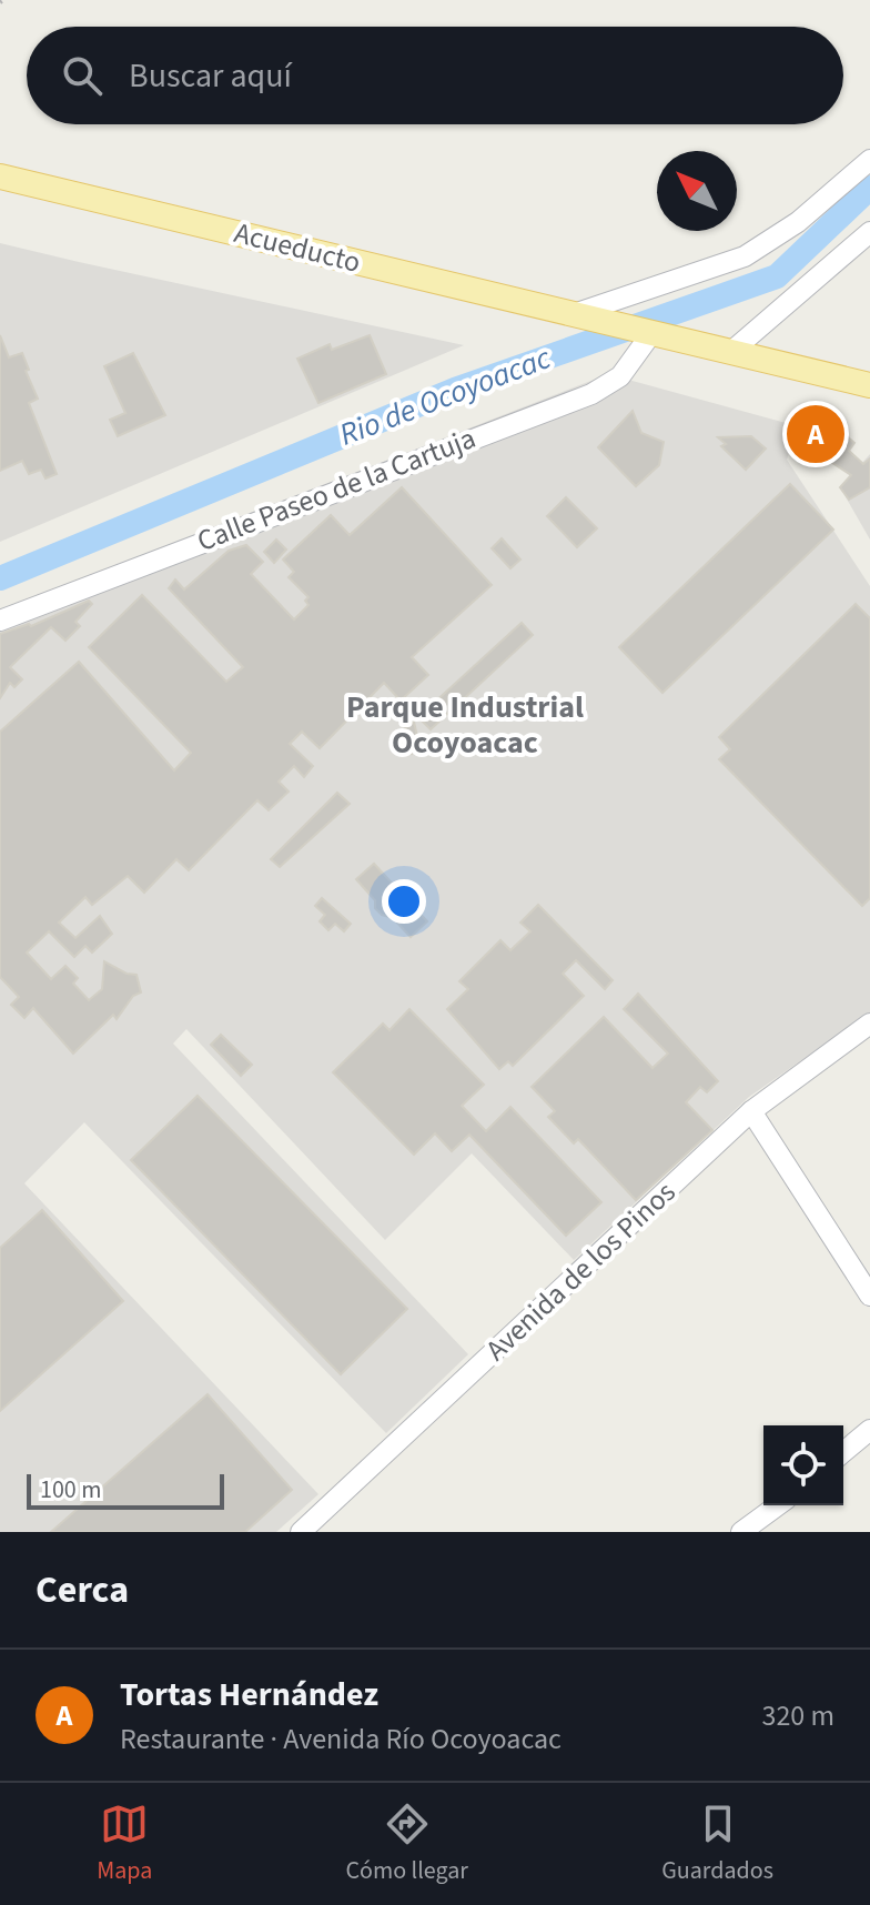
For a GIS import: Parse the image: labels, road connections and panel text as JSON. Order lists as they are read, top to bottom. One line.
{"streets":{"main road":["Acueducto"],"street":["Calle Paseo de la Cartuja","Avenida de los Pinos"]},"crossings":[["Acueducto","Calle Paseo de la Cartuja"]],"districts":["Parque Industrial Ocoyoacac"],"water":["Rio de Ocoyoacac"],"scale_bar":"100 m","north":"top left","page":{"search":"Buscar aquí","pins":"A","scale":"100 m","heading":"Cerca","list":[{"mark":"A","name":"Tortas Hernández","note":"Restaurante · Avenida Río Ocoyoacac","value":"320 m"}],"nav":["Mapa","Cómo llegar","Guardados"]}}
